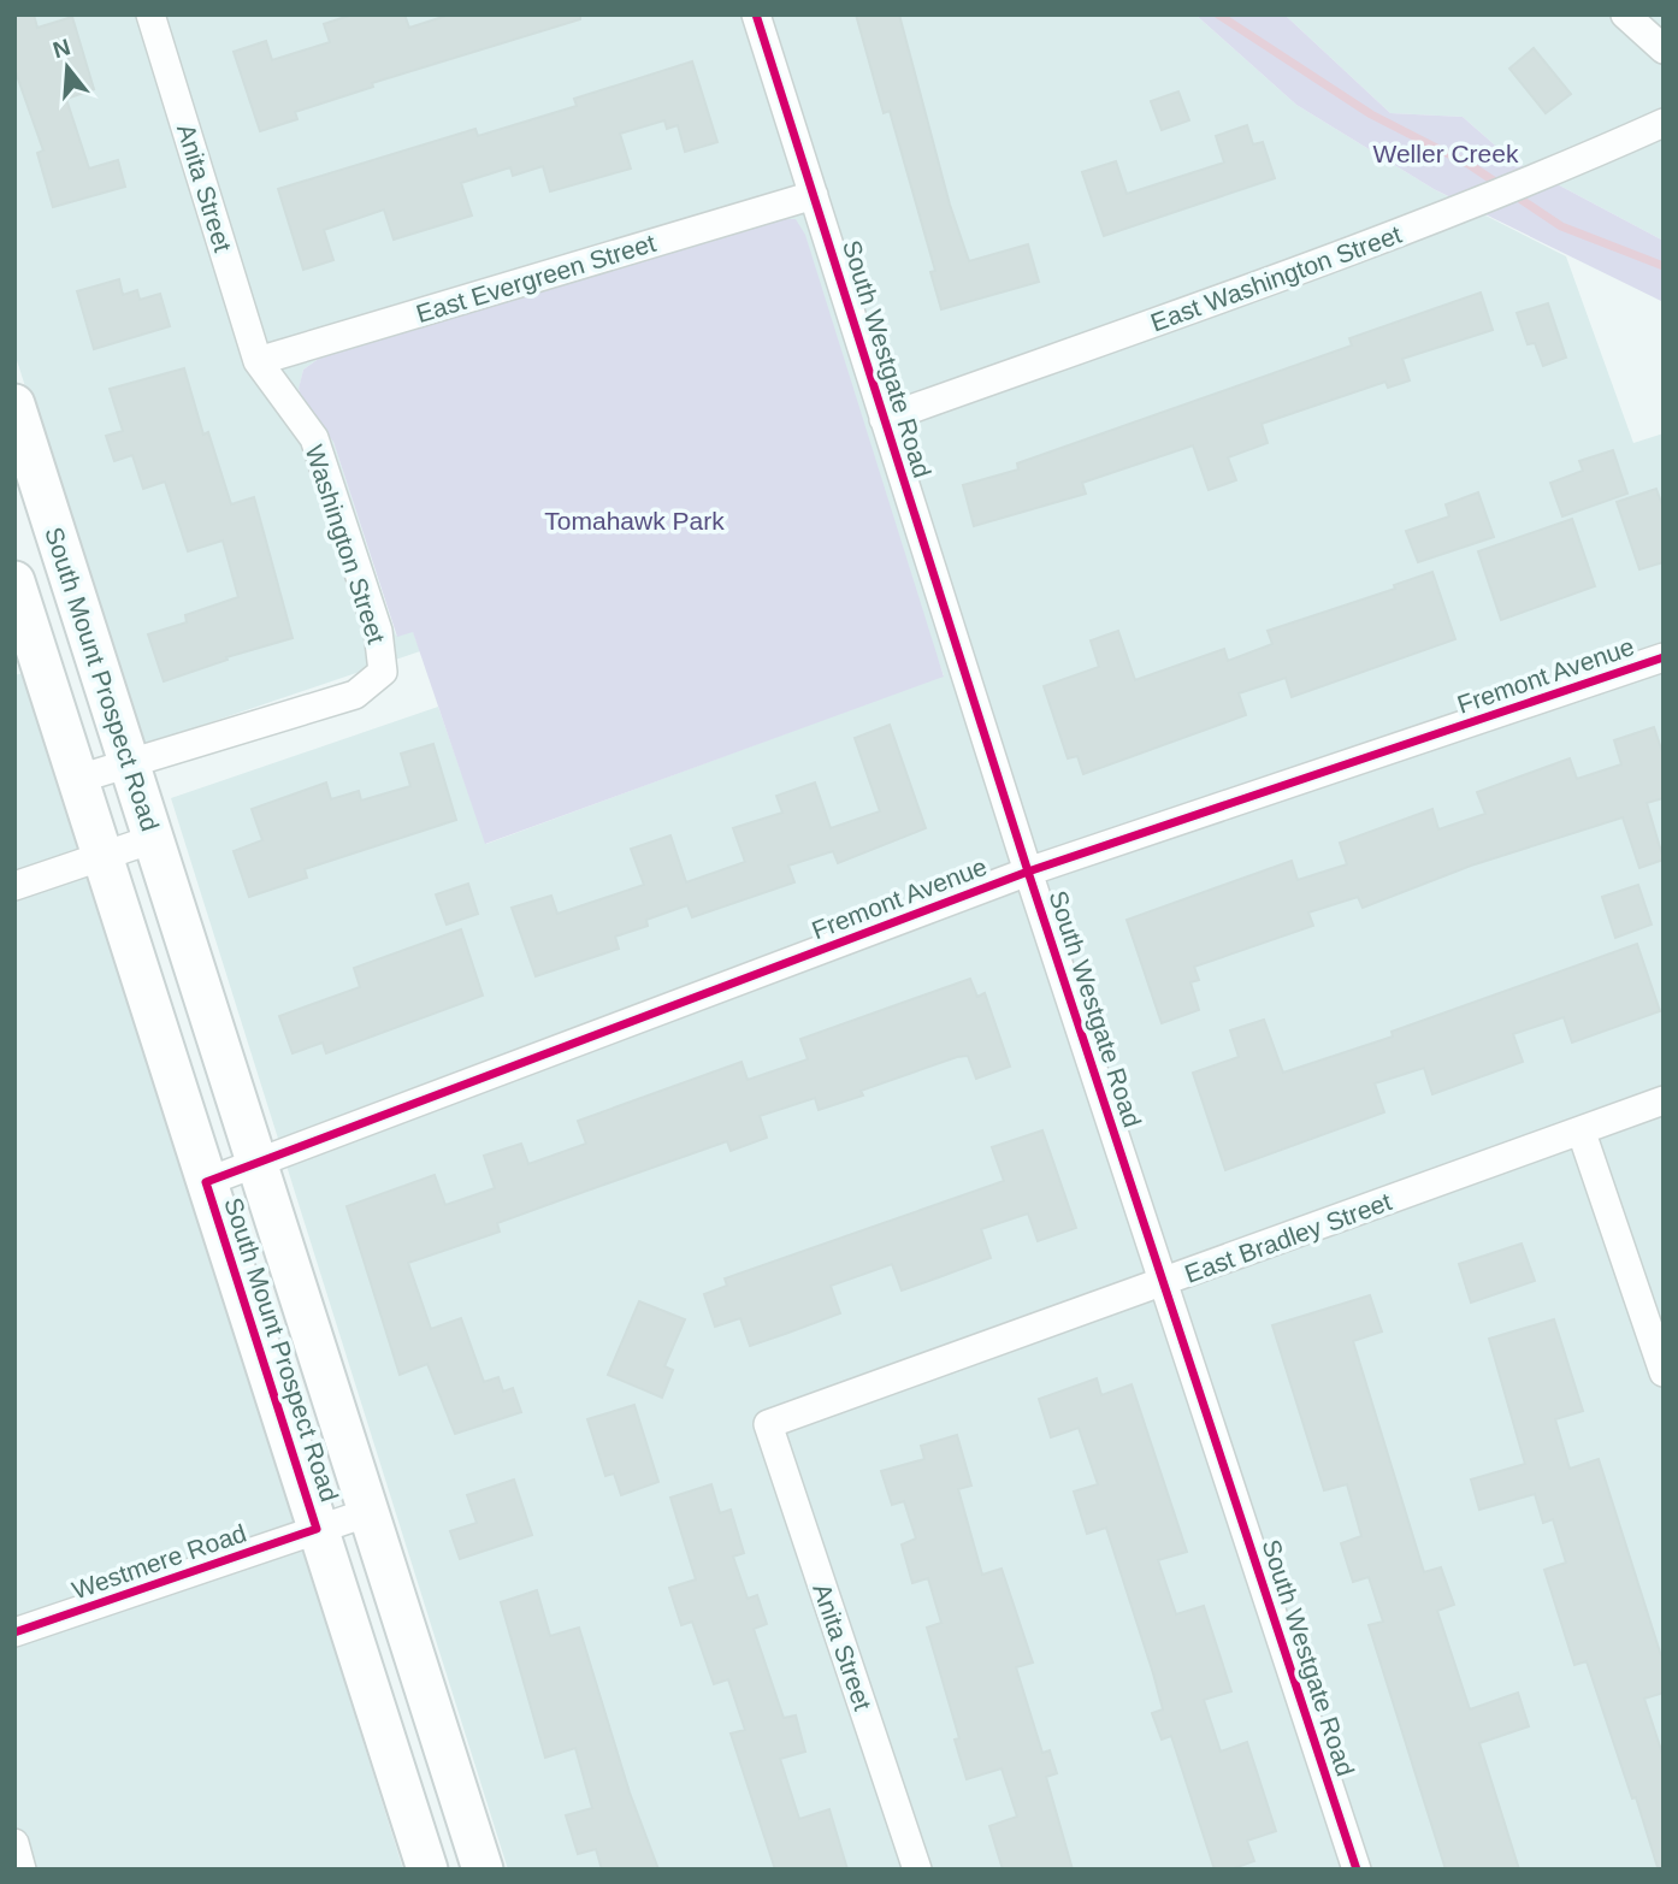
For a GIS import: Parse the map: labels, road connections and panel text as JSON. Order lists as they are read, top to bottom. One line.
{"streets":{"main road":["South Mount Prospect Road"],"street":["Anita Street","East Evergreen Street","East Washington Street","South Westgate Road","Washington Street","Fremont Avenue","East Bradley Street","Westmere Road"]},"crossings":[["Anita Street","East Evergreen Street"],["Anita Street","Washington Street"],["Anita Street","East Bradley Street"],["East Evergreen Street","South Westgate Road"],["East Evergreen Street","Washington Street"],["East Washington Street","South Westgate Road"],["South Westgate Road","Fremont Avenue"],["South Westgate Road","East Bradley Street"],["Washington Street","South Mount Prospect Road"],["Fremont Avenue","South Mount Prospect Road"],["South Mount Prospect Road","Westmere Road"]],"parks":["Weller Creek","Tomahawk Park"],"north":"top"}
